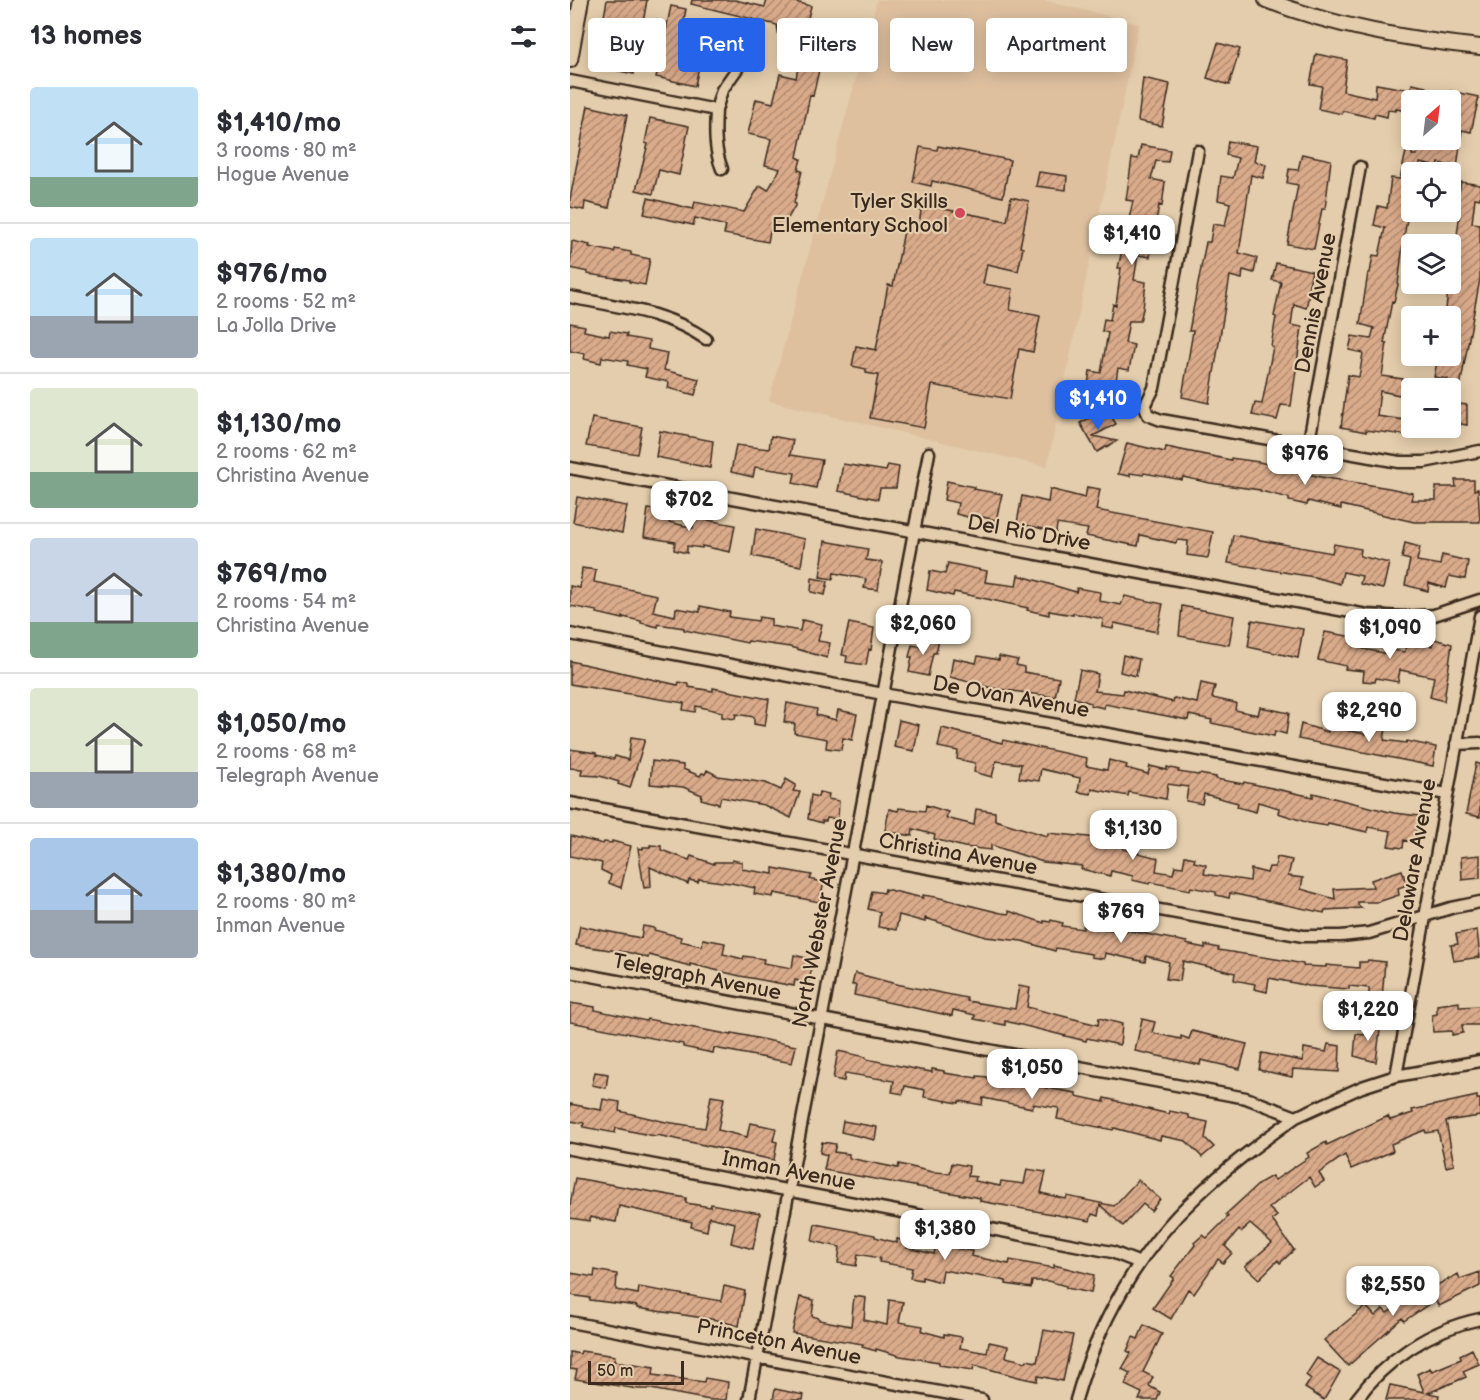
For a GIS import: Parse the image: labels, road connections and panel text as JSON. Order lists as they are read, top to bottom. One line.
{"streets":{"street":["Dennis Avenue","Del Rio Drive","De Ovan Avenue","Christina Avenue","Delaware Avenue","North Webster Avenue","Telegraph Avenue","Inman Avenue","Princeton Avenue"]},"crossings":[["Del Rio Drive","North Webster Avenue"],["De Ovan Avenue","Delaware Avenue"],["De Ovan Avenue","North Webster Avenue"],["Christina Avenue","Delaware Avenue"],["Christina Avenue","North Webster Avenue"],["North Webster Avenue","Telegraph Avenue"],["North Webster Avenue","Inman Avenue"],["North Webster Avenue","Princeton Avenue"]],"places":["Tyler Skills Elementary School"],"scale_bar":"50 m","north":"top right","page":{"heading":"13 homes","chip":["Buy","Rent","Filters","New","Apartment"],"list":[{"name":"$1,410/mo","note":"3 rooms · 80 m² · Hogue Avenue"},{"name":"$976/mo","note":"2 rooms · 52 m² · La Jolla Drive"},{"name":"$1,130/mo","note":"2 rooms · 62 m² · Christina Avenue"},{"name":"$769/mo","note":"2 rooms · 54 m² · Christina Avenue"},{"name":"$1,050/mo","note":"2 rooms · 68 m² · Telegraph Avenue"},{"name":"$1,380/mo","note":"2 rooms · 80 m² · Inman Avenue"}],"map_buttons":["+","−"],"price":["$1,410","$1,410","$976","$702","$2,060","$1,090","$2,290","$1,130","$769","$1,220","$1,050","$1,380","$2,550"],"scale":"50 m"}}
